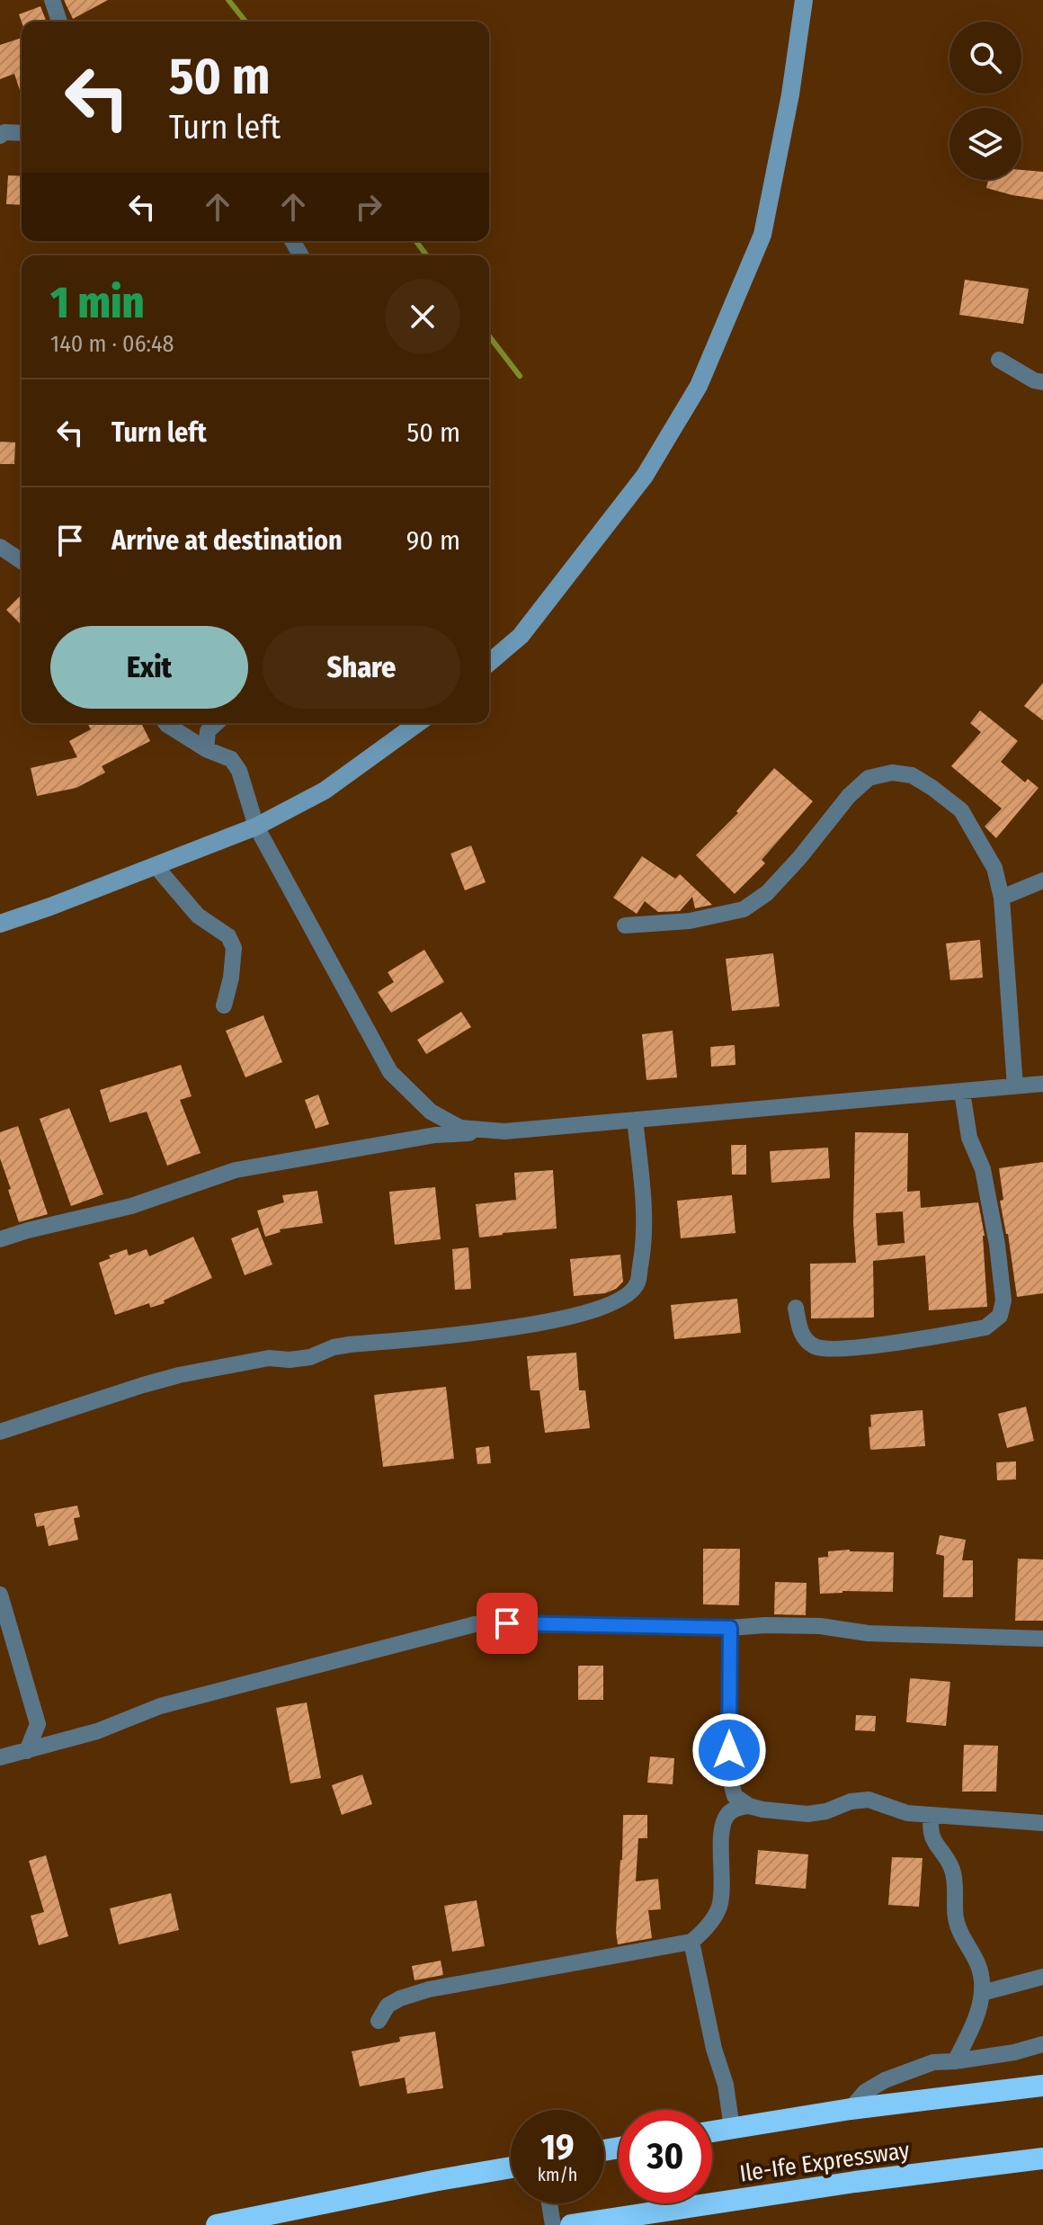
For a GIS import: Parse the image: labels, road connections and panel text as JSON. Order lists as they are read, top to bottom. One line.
{"streets":{"highway":["Ile-Ife Expressway"]},"page":{"turn":["50 m","Turn left"],"heading":["1 min","140 m · 06:48"],"list":[{"name":"Turn left","value":"50 m"},{"name":"Arrive at destination","value":"90 m"}],"buttons":["Exit","Share"],"speed":"19 km/h","limit":"30"}}
